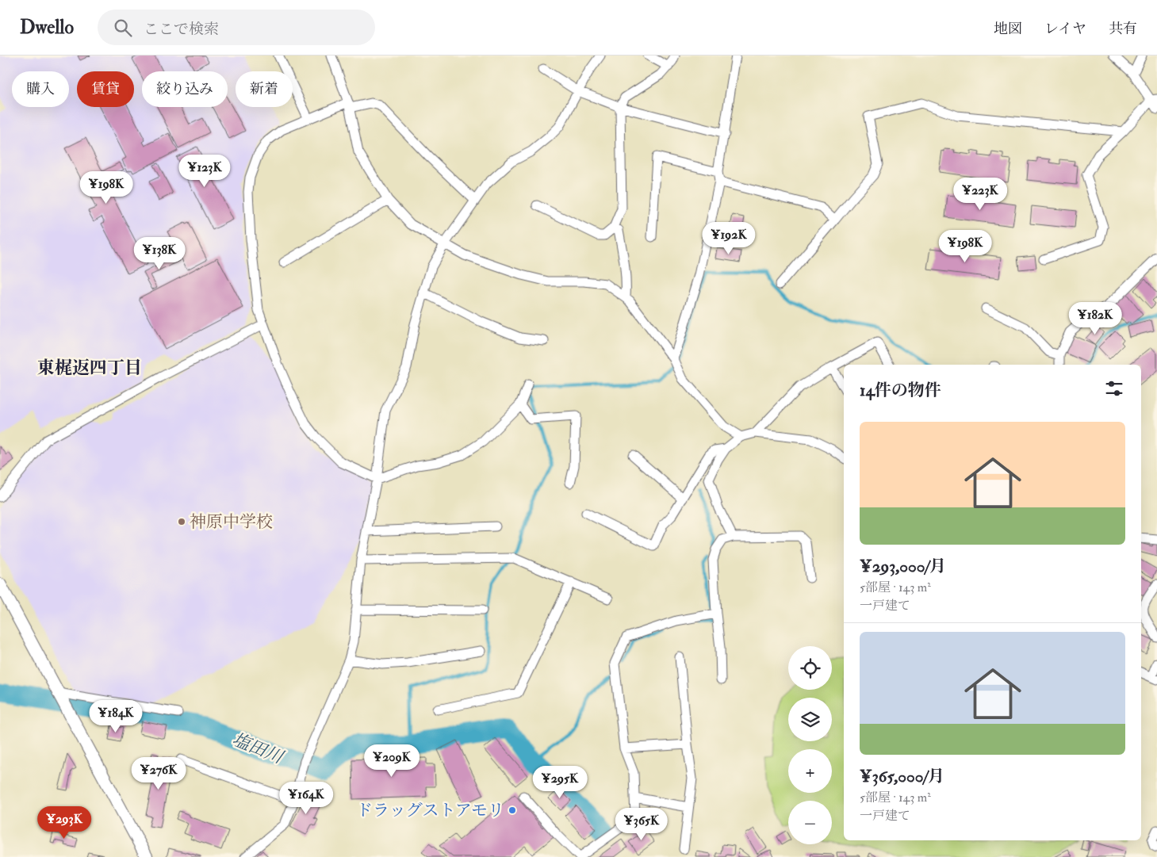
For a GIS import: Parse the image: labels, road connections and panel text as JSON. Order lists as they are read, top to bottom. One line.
{"districts":["東梶返四丁目"],"water":["塩田川"],"places":["神原中学校","ドラッグストアモリ"],"page":{"header":"Dwello","search":"ここで検索","nav":["地図","レイヤ","共有"],"chip":["購入","賃貸","絞り込み","新着"],"price":["¥123K","¥198K","¥223K","¥192K","¥198K","¥138K","¥182K","¥184K","¥209K","¥276K","¥295K","¥164K","¥293K","¥365K"],"heading":"14件の物件","list":[{"name":"¥293,000/月","note":"5部屋 · 143 m² · 一戸建て"},{"name":"¥365,000/月","note":"5部屋 · 143 m² · 一戸建て"}],"map_buttons":["+","−"]}}
